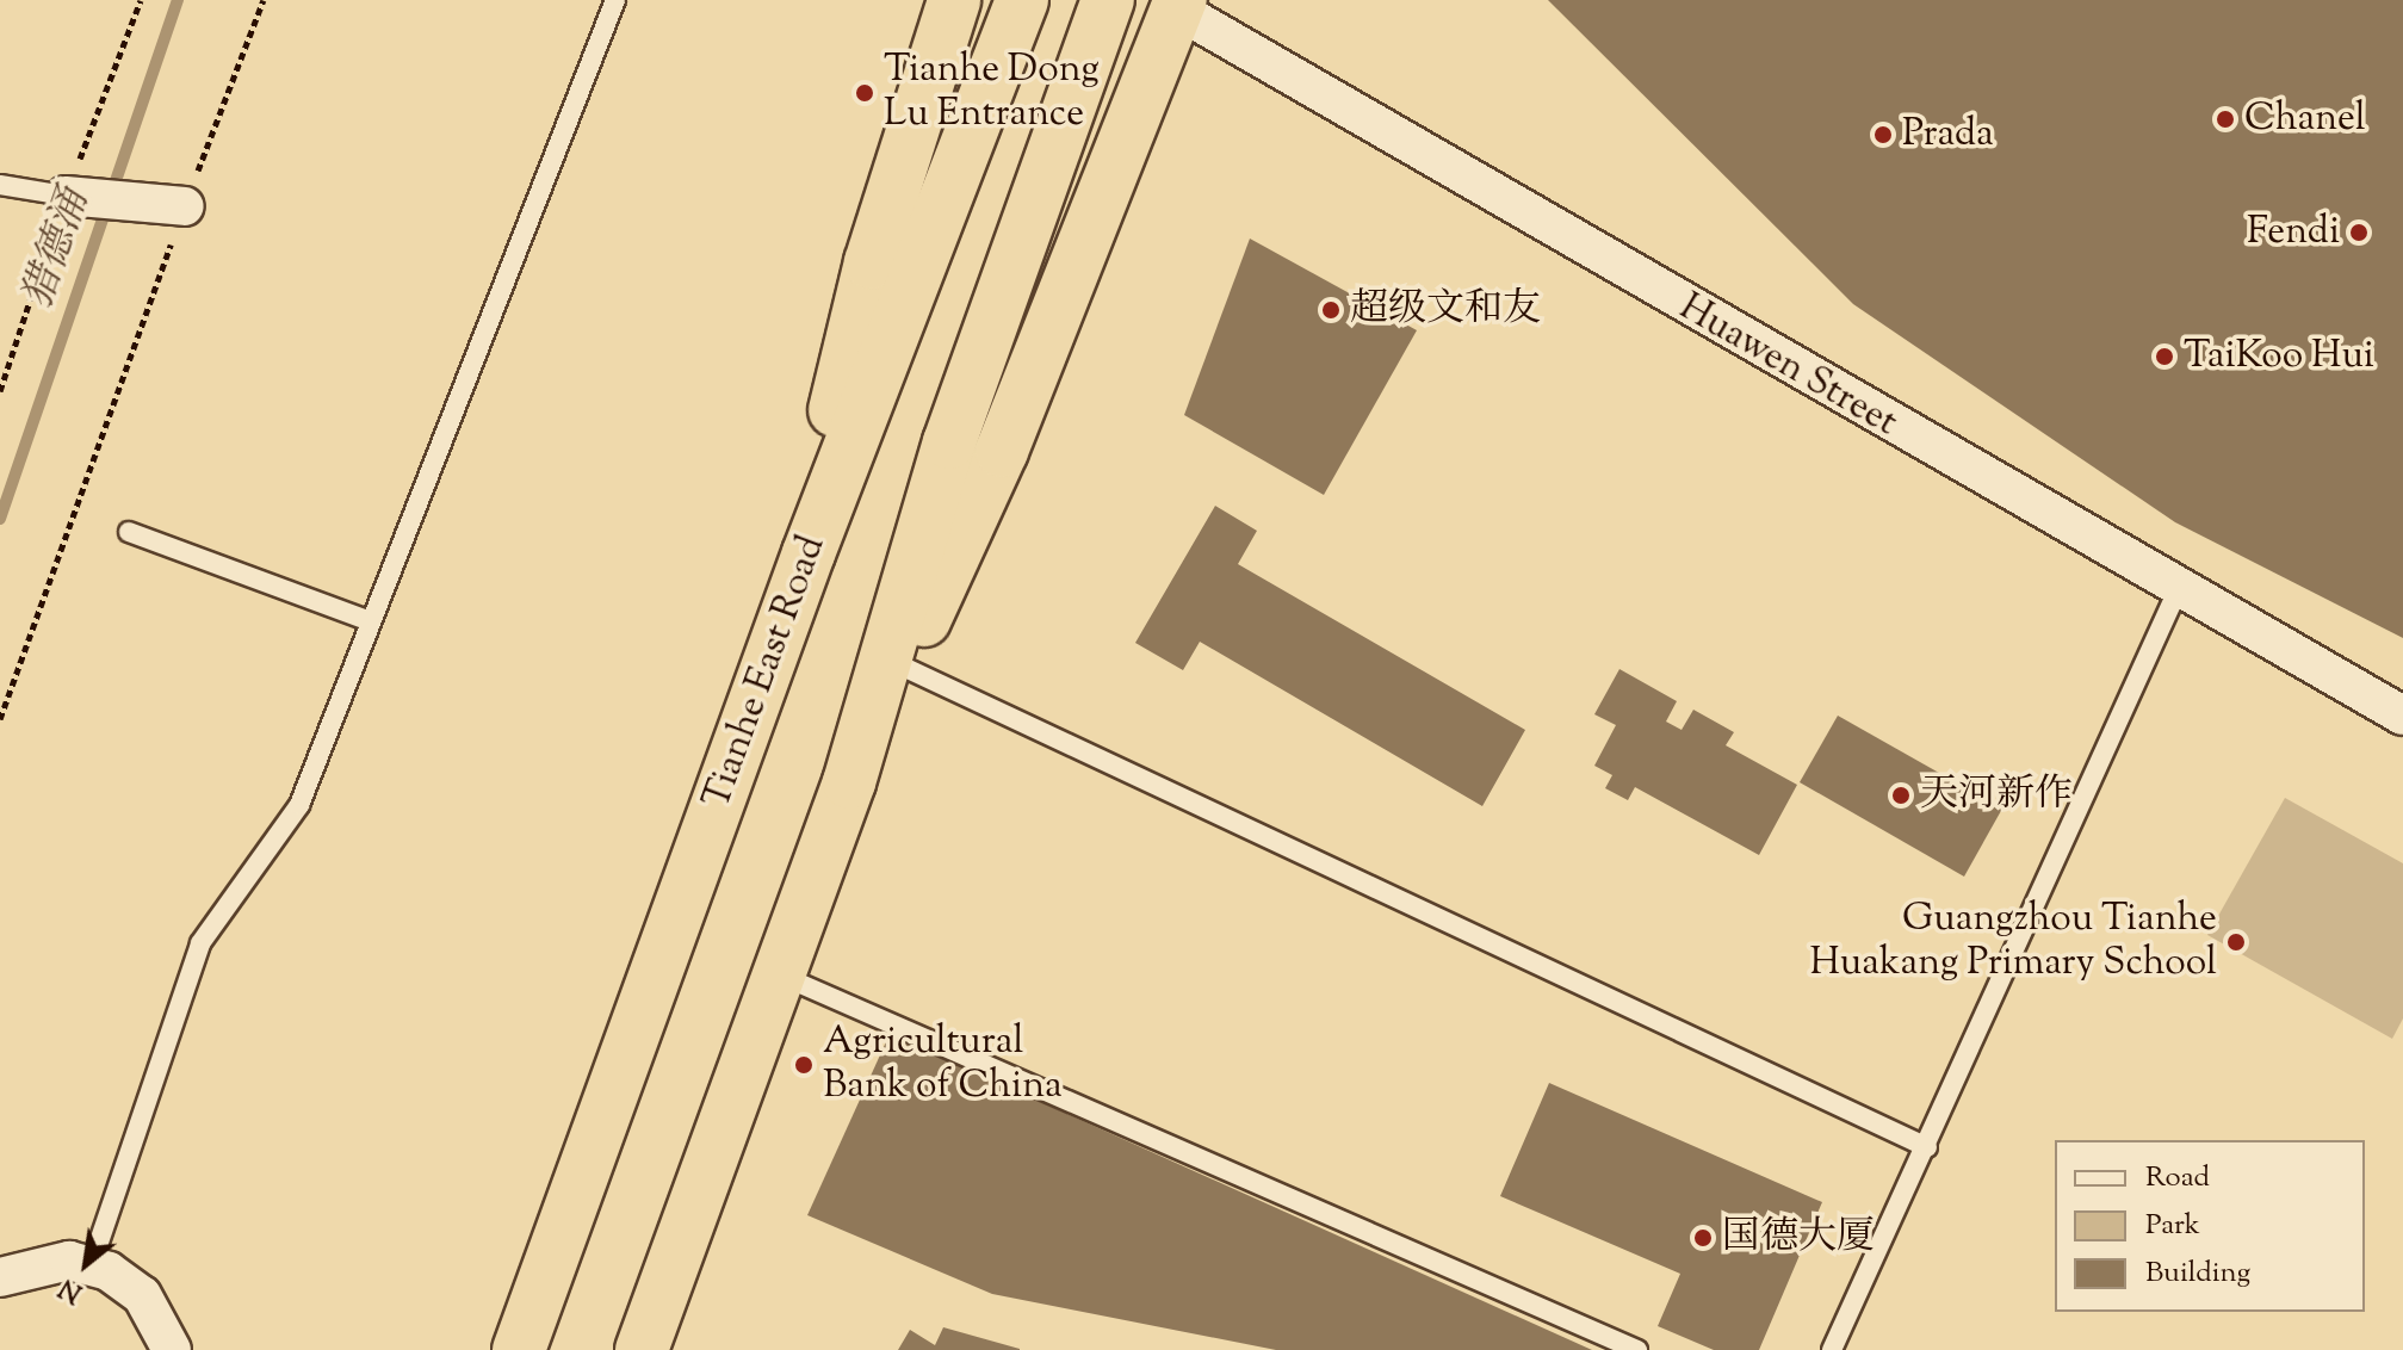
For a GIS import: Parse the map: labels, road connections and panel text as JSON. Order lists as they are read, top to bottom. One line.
{"streets":{"highway":["Tianhe East Road"],"street":["Huawen Street"]},"water":["猎德涌"],"places":["Tianhe Dong Lu Entrance","Chanel","Prada","Fendi","超级文和友","TaiKoo Hui","天河新作","Guangzhou Tianhe Huakang Primary School","Agricultural Bank of China","国德大厦"],"legend":["Road","Park","Building"],"north":"bottom left"}
